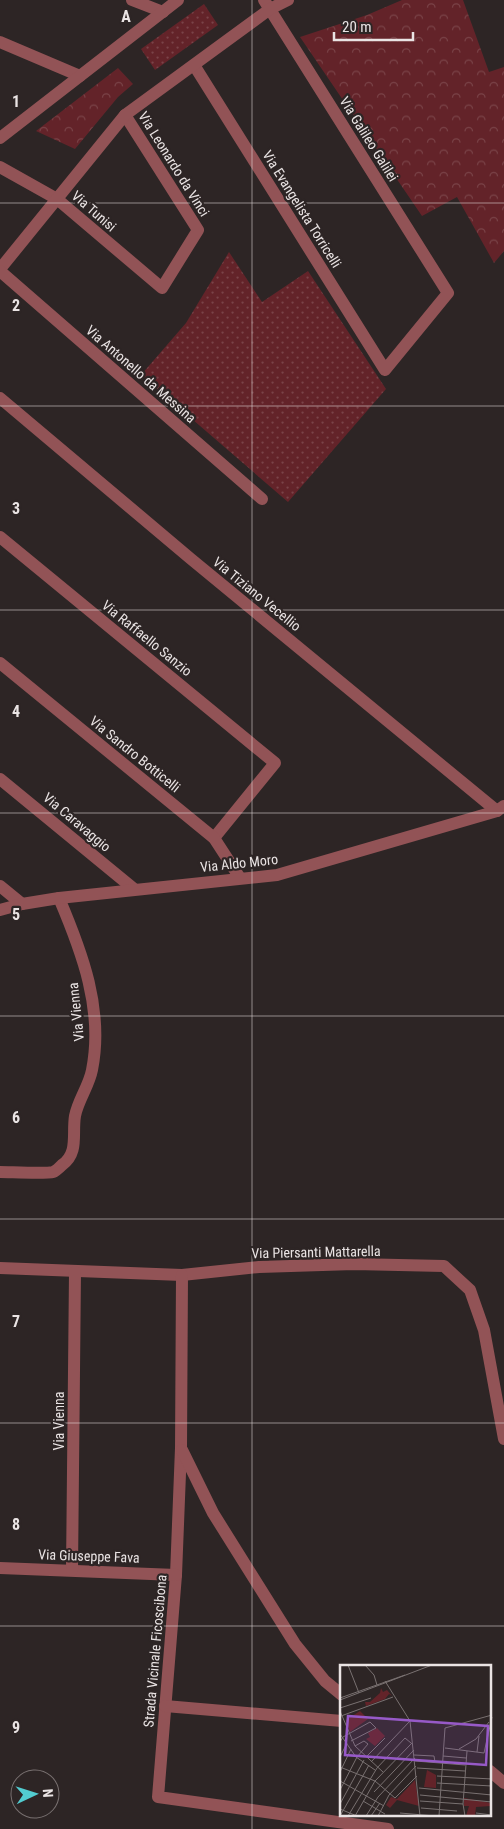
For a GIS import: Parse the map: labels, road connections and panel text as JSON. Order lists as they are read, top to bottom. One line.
{"streets":{"street":["Via Galileo Galilei","Via Leonardo da Vinci","Via Evangelista Torricelli","Via Tunisi","Via Antonello da Messina","Via Tiziano Vecellio","Via Raffaello Sanzio","Via Sandro Botticelli","Via Caravaggio","Via Aldo Moro","Via Vienna","Via Piersanti Mattarella","Via Giuseppe Fava","Strada Vicinale Ficoscibona"]},"crossings":[["Via Galileo Galilei","Via Evangelista Torricelli"],["Via Leonardo da Vinci","Via Tunisi"],["Via Tiziano Vecellio","Via Aldo Moro"],["Via Raffaello Sanzio","Via Sandro Botticelli"],["Via Sandro Botticelli","Via Aldo Moro"],["Via Caravaggio","Via Aldo Moro"],["Via Aldo Moro","Via Vienna"],["Via Vienna","Via Piersanti Mattarella"],["Via Vienna","Via Giuseppe Fava"],["Via Piersanti Mattarella","Strada Vicinale Ficoscibona"],["Via Giuseppe Fava","Strada Vicinale Ficoscibona"]],"scale_bar":"20 m","north":"right","grid":{"columns":["A"],"rows":["1","2","3","4","5","6","7","8","9"]}}
